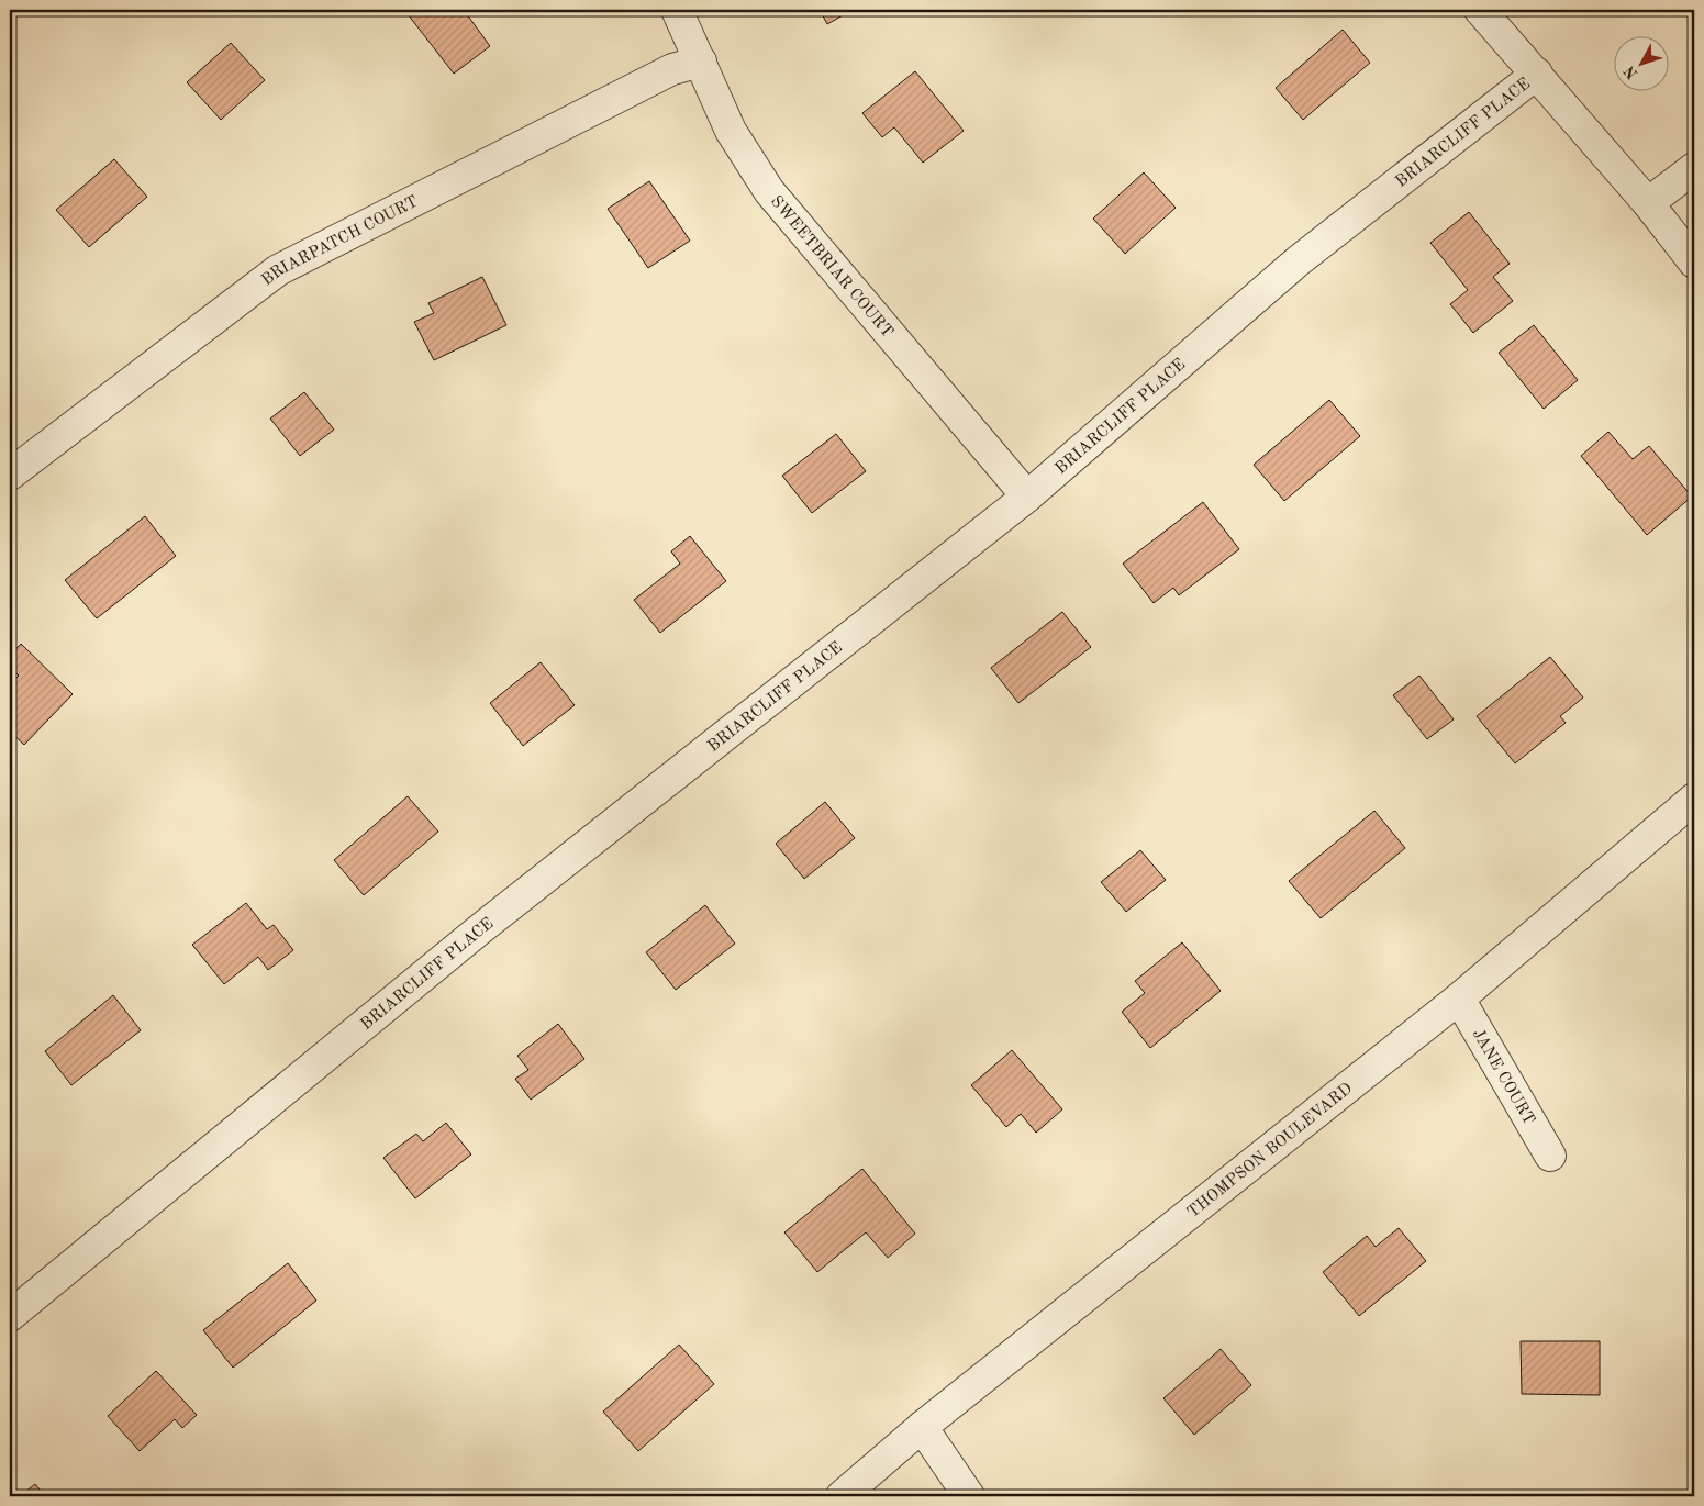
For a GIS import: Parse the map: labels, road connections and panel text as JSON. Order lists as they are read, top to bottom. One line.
{"streets":{"street":["BRIARCLIFF PLACE","BRIARPATCH COURT","SWEETBRIAR COURT","JANE COURT","THOMPSON BOULEVARD"]},"crossings":[["BRIARCLIFF PLACE","SWEETBRIAR COURT"],["BRIARPATCH COURT","SWEETBRIAR COURT"],["JANE COURT","THOMPSON BOULEVARD"]],"north":"bottom left"}
